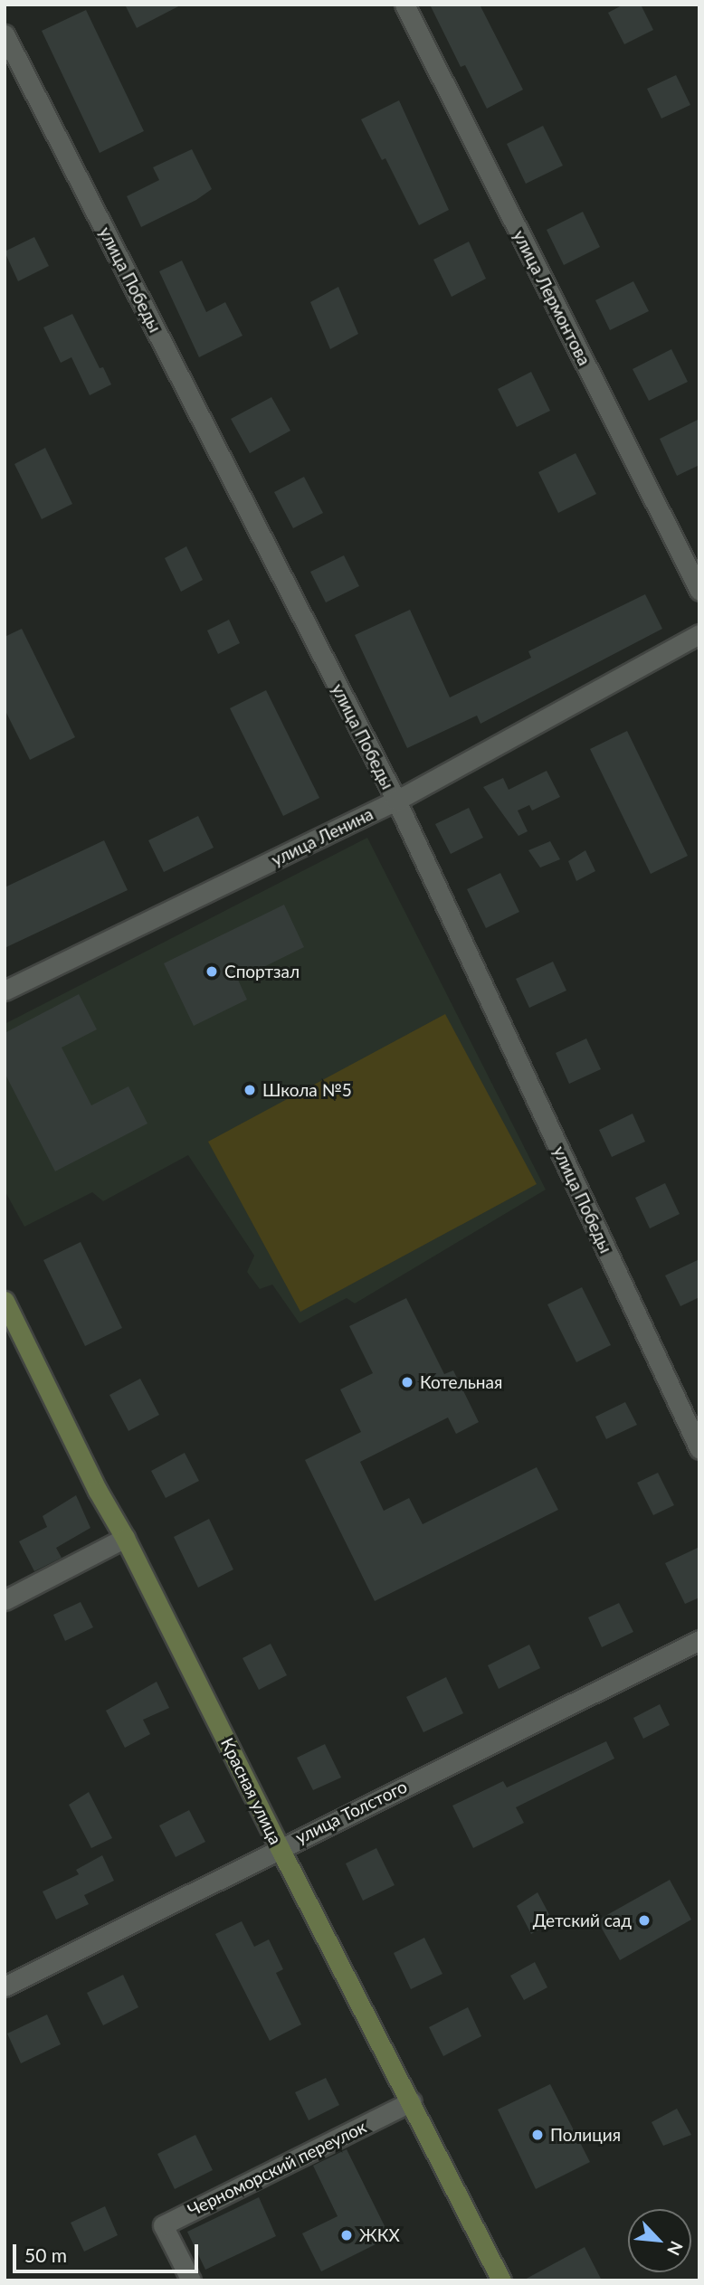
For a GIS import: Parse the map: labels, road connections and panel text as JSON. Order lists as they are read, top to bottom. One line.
{"streets":{"street":["улица Победы","улица Лермонтова","улица Ленина","Красная улица","улица Толстого","Черноморский переулок"]},"crossings":[["улица Победы","улица Ленина"],["Красная улица","улица Толстого"],["Красная улица","Черноморский переулок"]],"places":["Спортзал","Школа №5","Котельная","Детский сад","Полиция","ЖКХ"],"scale_bar":"50 m","north":"bottom right"}
